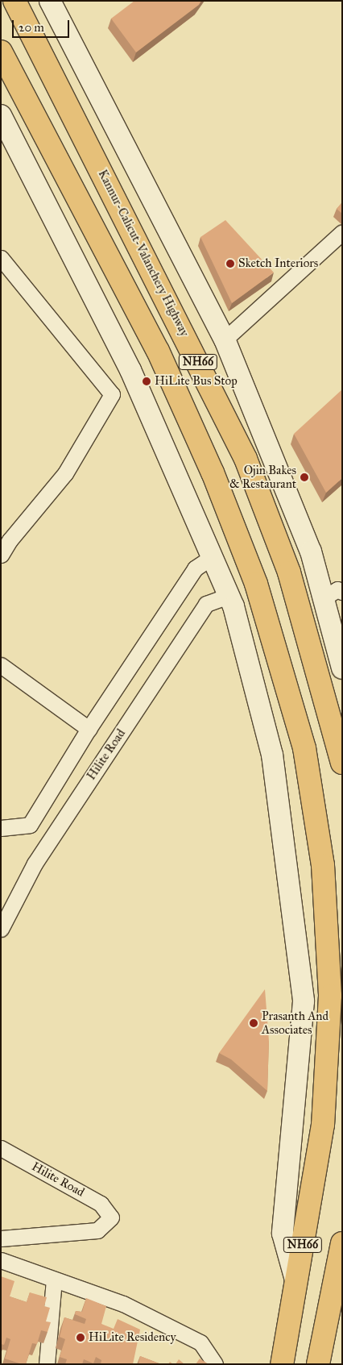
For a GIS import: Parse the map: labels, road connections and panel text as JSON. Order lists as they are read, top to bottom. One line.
{"streets":{"highway":["Kannur-Calicut-Valanchery Highway","NH66"],"street":["Hilite Road"]},"places":["Sketch Interiors","HiLite Bus Stop","Ojin Bakes & Restaurant","Prasanth And Associates","HiLite Residency"],"scale_bar":"20 m"}
